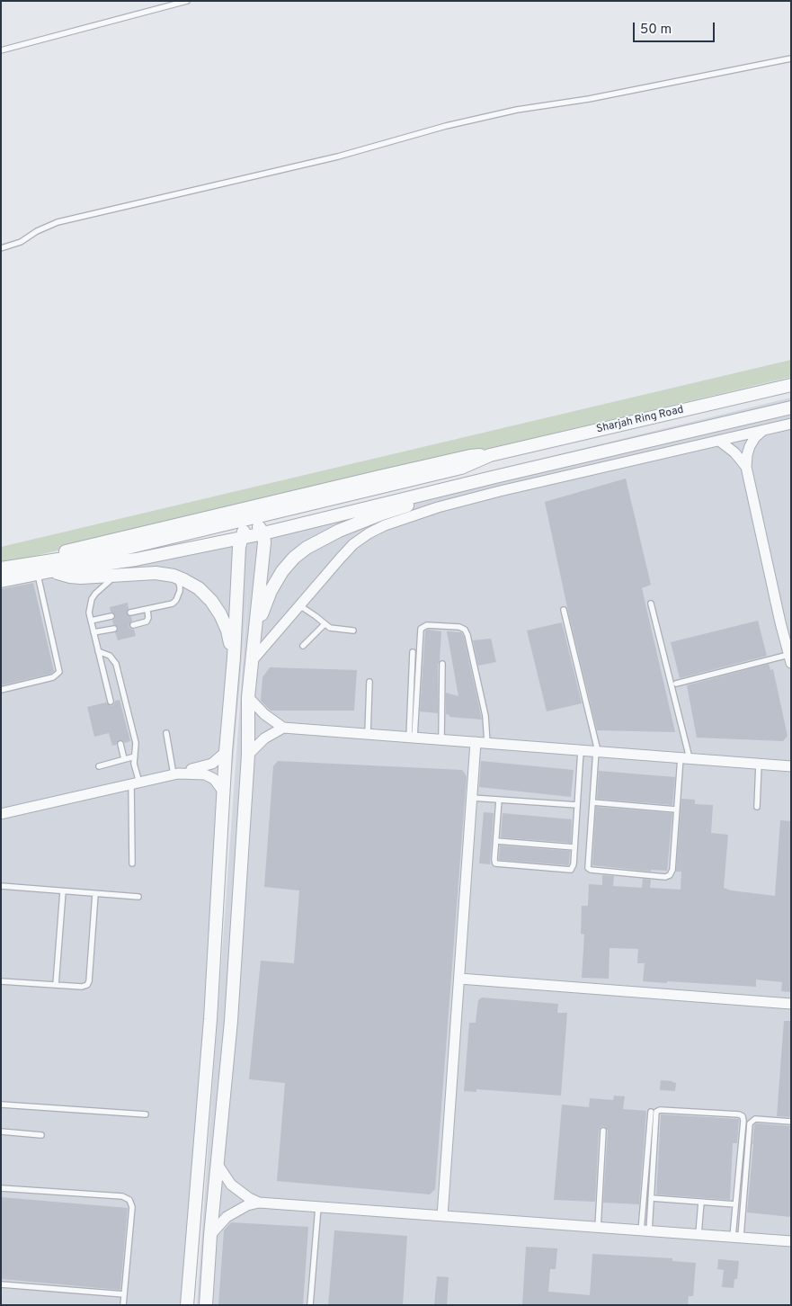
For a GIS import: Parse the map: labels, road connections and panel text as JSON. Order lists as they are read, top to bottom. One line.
{"streets":{"street":["Sharjah Ring Road"]},"scale_bar":"50 m"}
